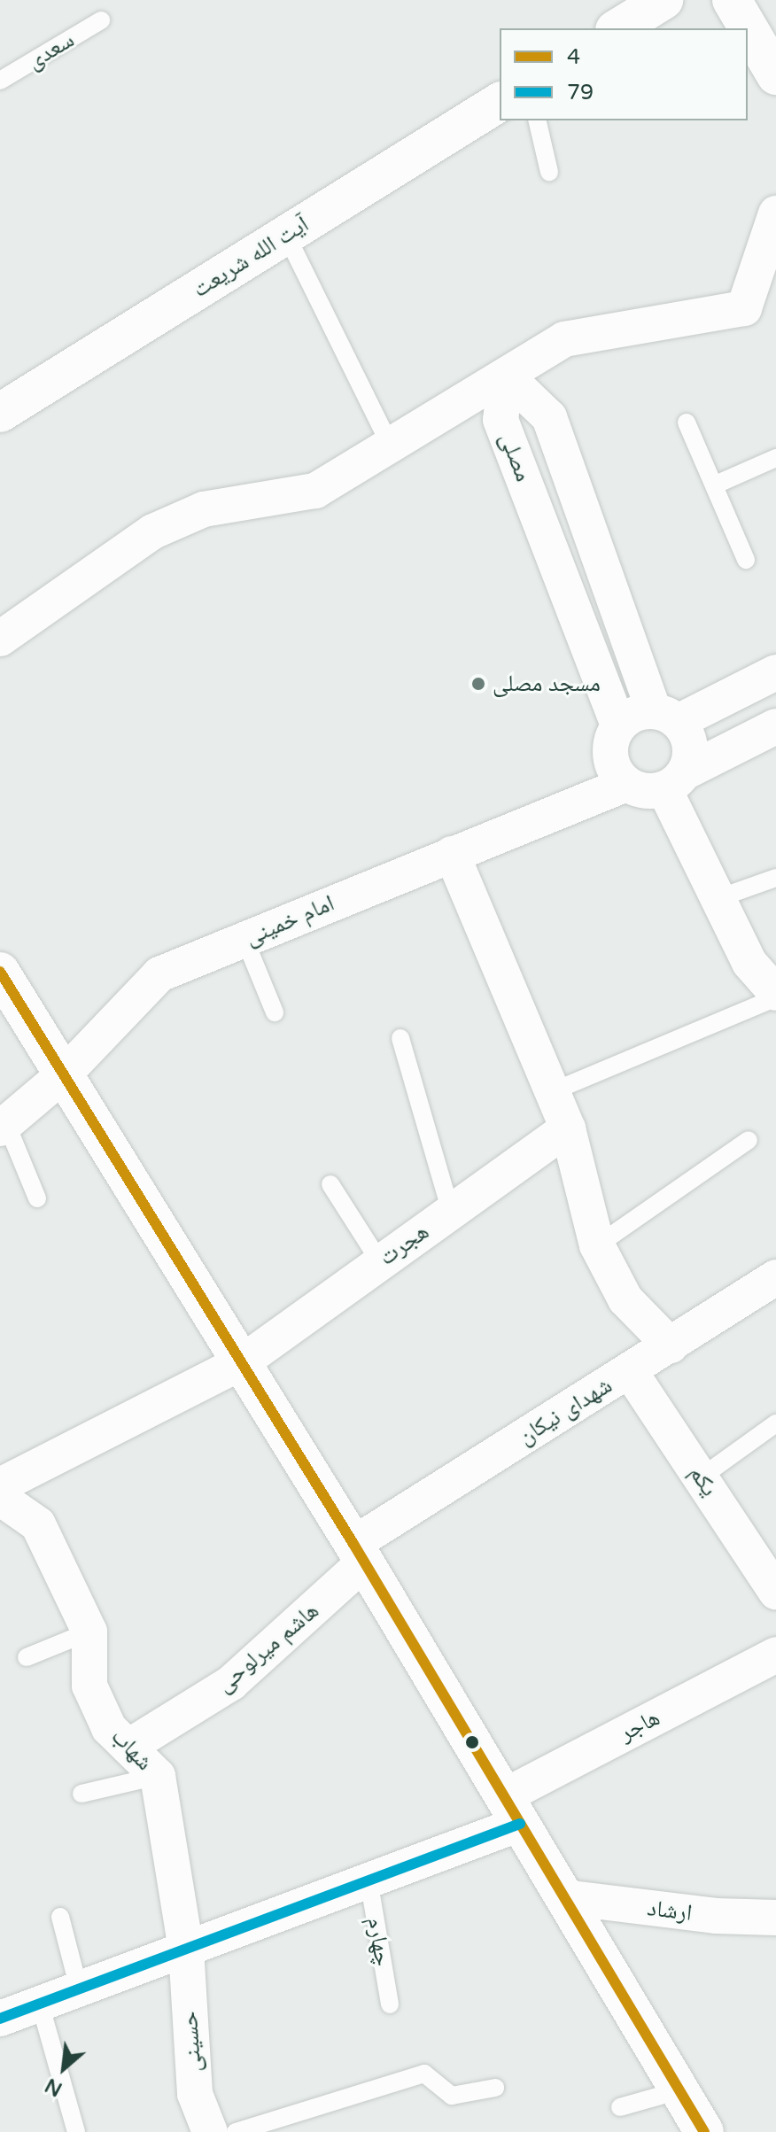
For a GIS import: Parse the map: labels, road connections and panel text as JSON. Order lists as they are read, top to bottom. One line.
{"streets":{"street":["آیت الله شریعت","مصلی","امام خمینی","هجرت","شهدای نیکان","یکم","هاشم میرلوحی","هاجر","شهاب","ارشاد","حسینی"],"lane":["سعدی","چهارم"]},"crossings":[["مصلی","امام خمینی"],["شهدای نیکان","یکم"],["شهدای نیکان","هاشم میرلوحی"],["هاشم میرلوحی","شهاب"],["هاجر","شهاب"],["هاجر","چهارم"],["هاجر","حسینی"],["شهاب","حسینی"]],"places":["مسجد مصلی"],"lines":["transit line 4","transit line 79"],"legend":["4","79"],"north":"bottom left"}
